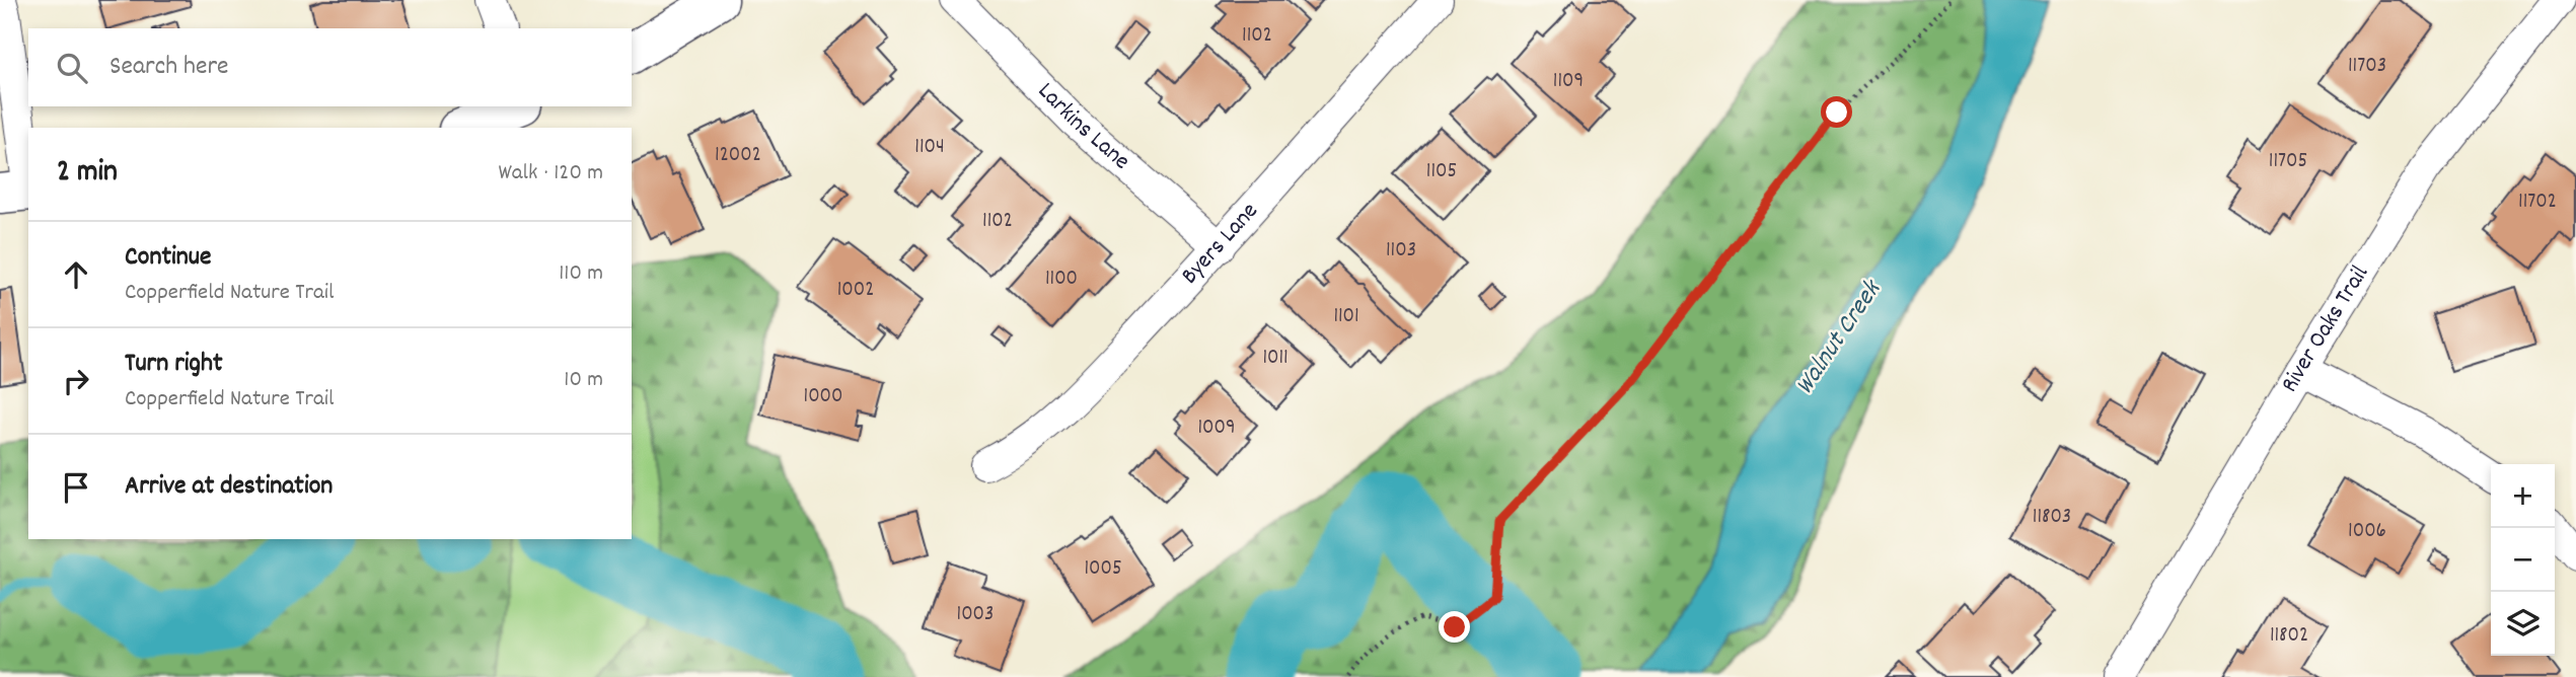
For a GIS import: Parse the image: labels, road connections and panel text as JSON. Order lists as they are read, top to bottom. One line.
{"streets":{"street":["Larkins Lane","Byers Lane","River Oaks Trail"]},"crossings":[["Larkins Lane","Byers Lane"]],"water":["Walnut Creek"],"house_numbers":["1102","11703","1109","1104","12002","11705","1105","11702","1102","1103","1100","1002","1101","1011","1000","1009","11803","1006","1005","1003","11802"],"page":{"search":"Search here","heading":["2 min","Walk · 120 m"],"list":[["Continue","Copperfield Nature Trail","110 m"],["Turn right","Copperfield Nature Trail","10 m"],"Arrive at destination"],"map_buttons":["+","−"]}}
